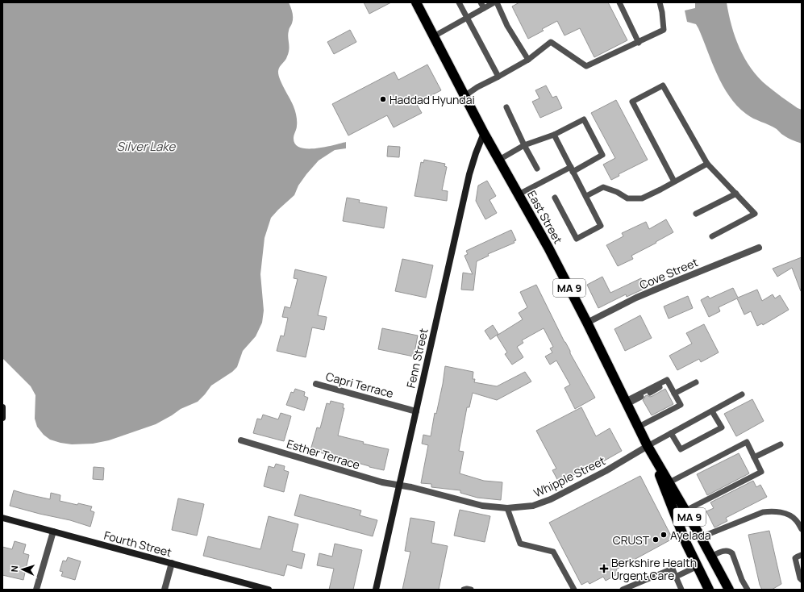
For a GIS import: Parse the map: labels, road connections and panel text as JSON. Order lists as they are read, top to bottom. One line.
{"streets":{"highway":["East Street","MA 9"],"street":["Cove Street","Fenn Street","Capri Terrace","Esther Terrace","Whipple Street","Fourth Street"]},"crossings":[["East Street","Cove Street"],["East Street","Fenn Street"],["East Street","Whipple Street"],["Fenn Street","Capri Terrace"],["Fenn Street","Esther Terrace"],["Fenn Street","Whipple Street"],["Esther Terrace","Whipple Street"]],"water":["Silver Lake"],"places":{"other":["Haddad Hyundai","Ayelada","CRUST"],"health":["Berkshire Health Urgent Care"]},"north":"left"}
